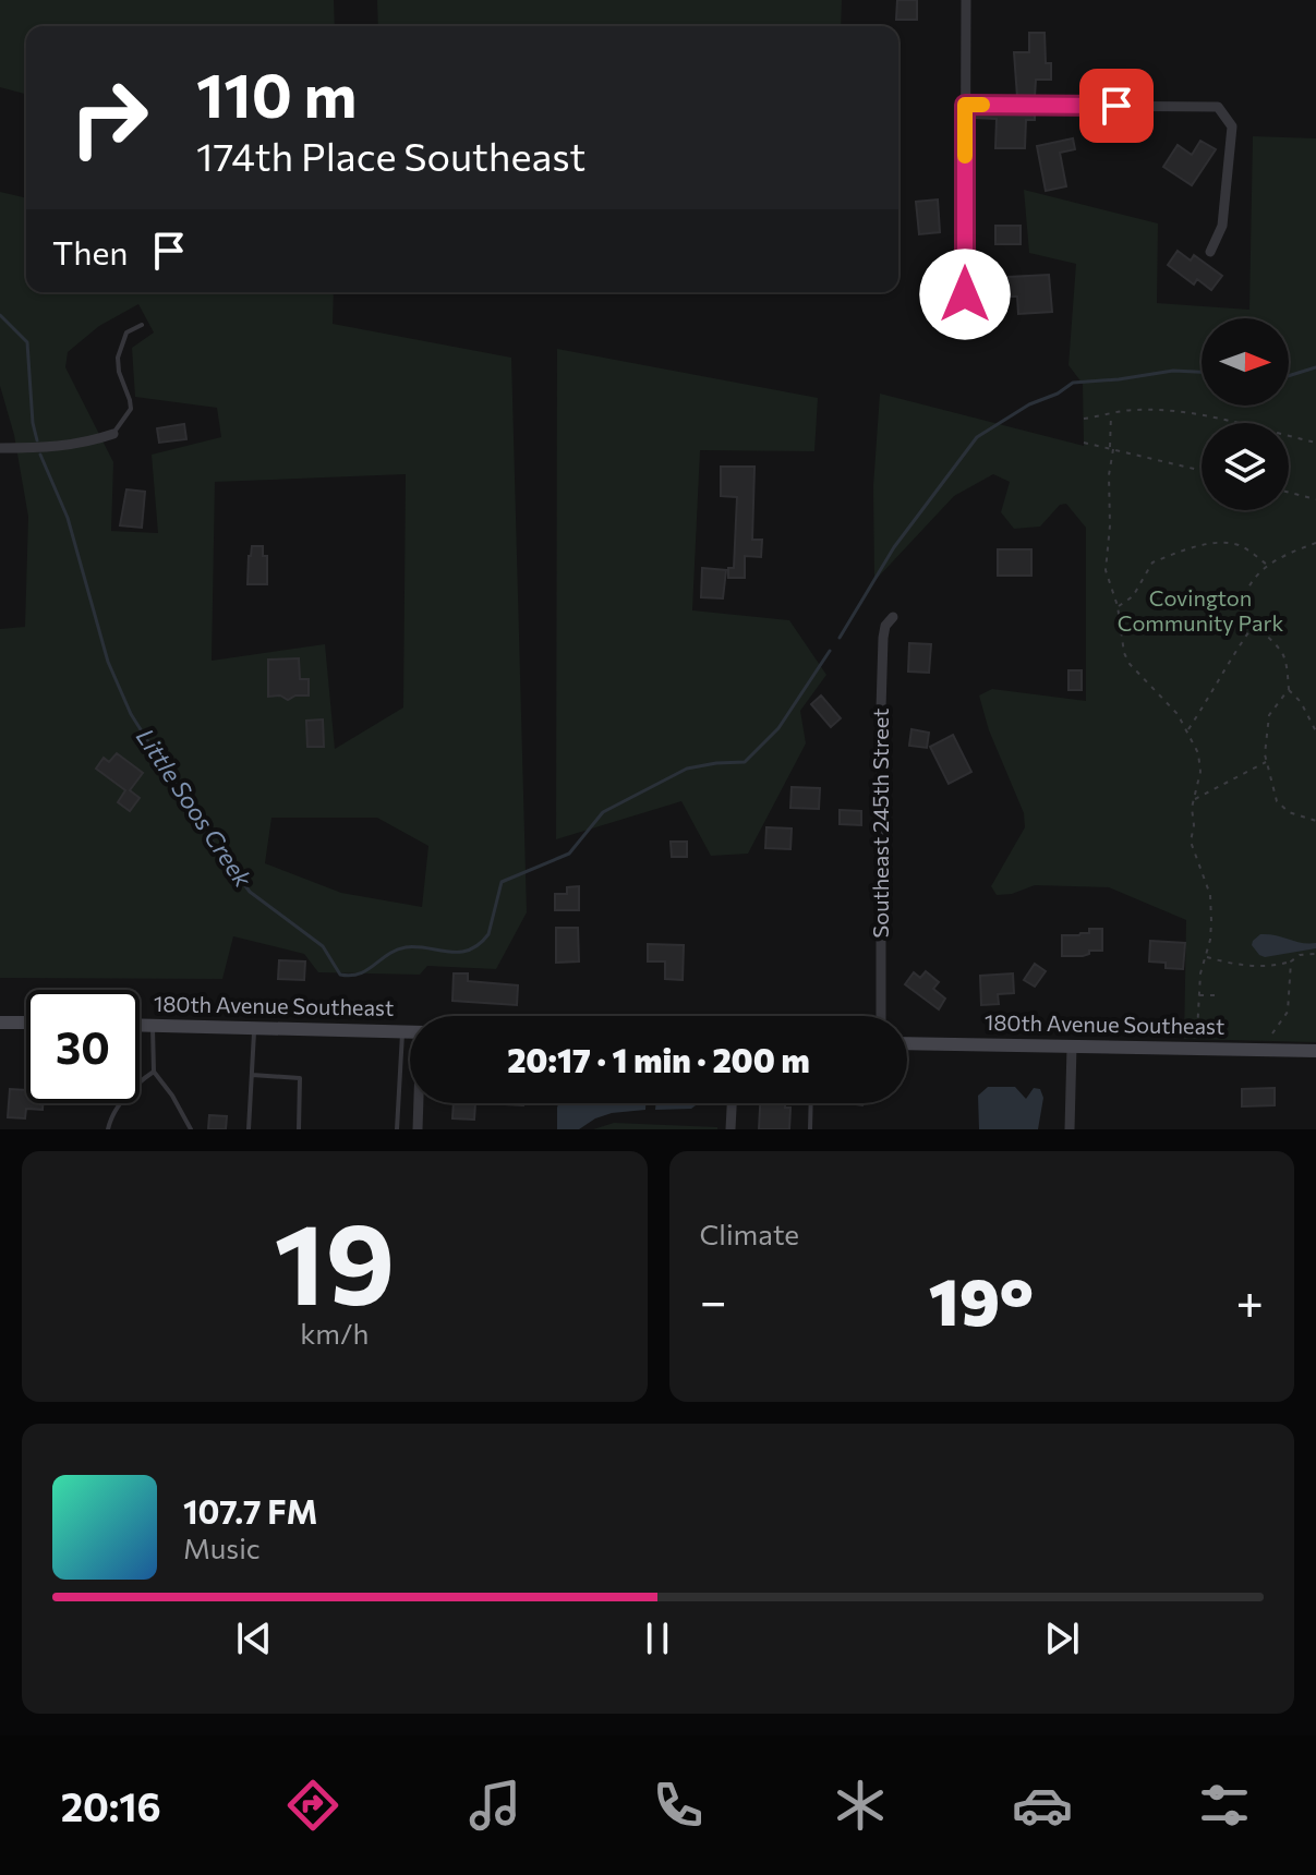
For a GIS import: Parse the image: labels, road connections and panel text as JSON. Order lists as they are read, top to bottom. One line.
{"streets":{"street":["Southeast 245th Street","180th Avenue Southeast"]},"water":["Little Soos Creek"],"parks":["Covington Community Park"],"north":"right","page":{"turn":["110 m","174th Place Southeast"],"then":"Then","limit":"30","trip":"20:17 · 1 min · 200 m","tile":[["19","km/h"],"Climate"],"heat":["−","19°","+"],"song":["107.7 FM","Music"],"tabs":"20:16"}}
